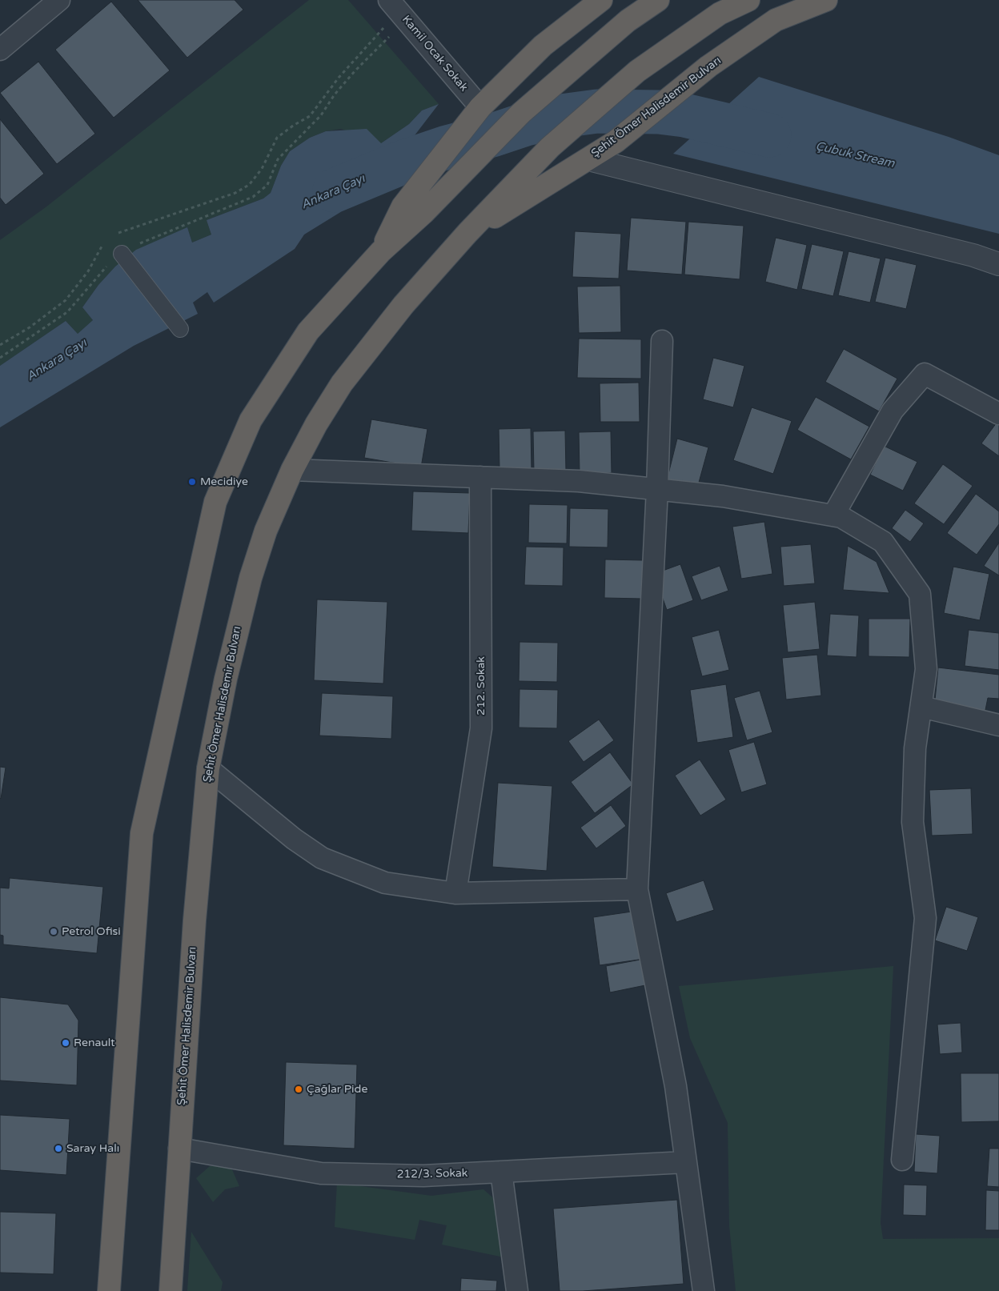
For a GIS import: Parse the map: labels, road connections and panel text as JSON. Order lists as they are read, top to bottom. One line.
{"streets":{"highway":["Şehit Ömer Halisdemir Bulvarı"],"street":["Kamil Ocak Sokak","212. Sokak","212/3. Sokak"]},"crossings":[["Şehit Ömer Halisdemir Bulvarı","212/3. Sokak"]],"water":["Çubuk Stream","Ankara Çayı"],"places":["Mecidiye","Petrol Ofisi","Renault","Çağlar Pide","Saray Halı"]}
